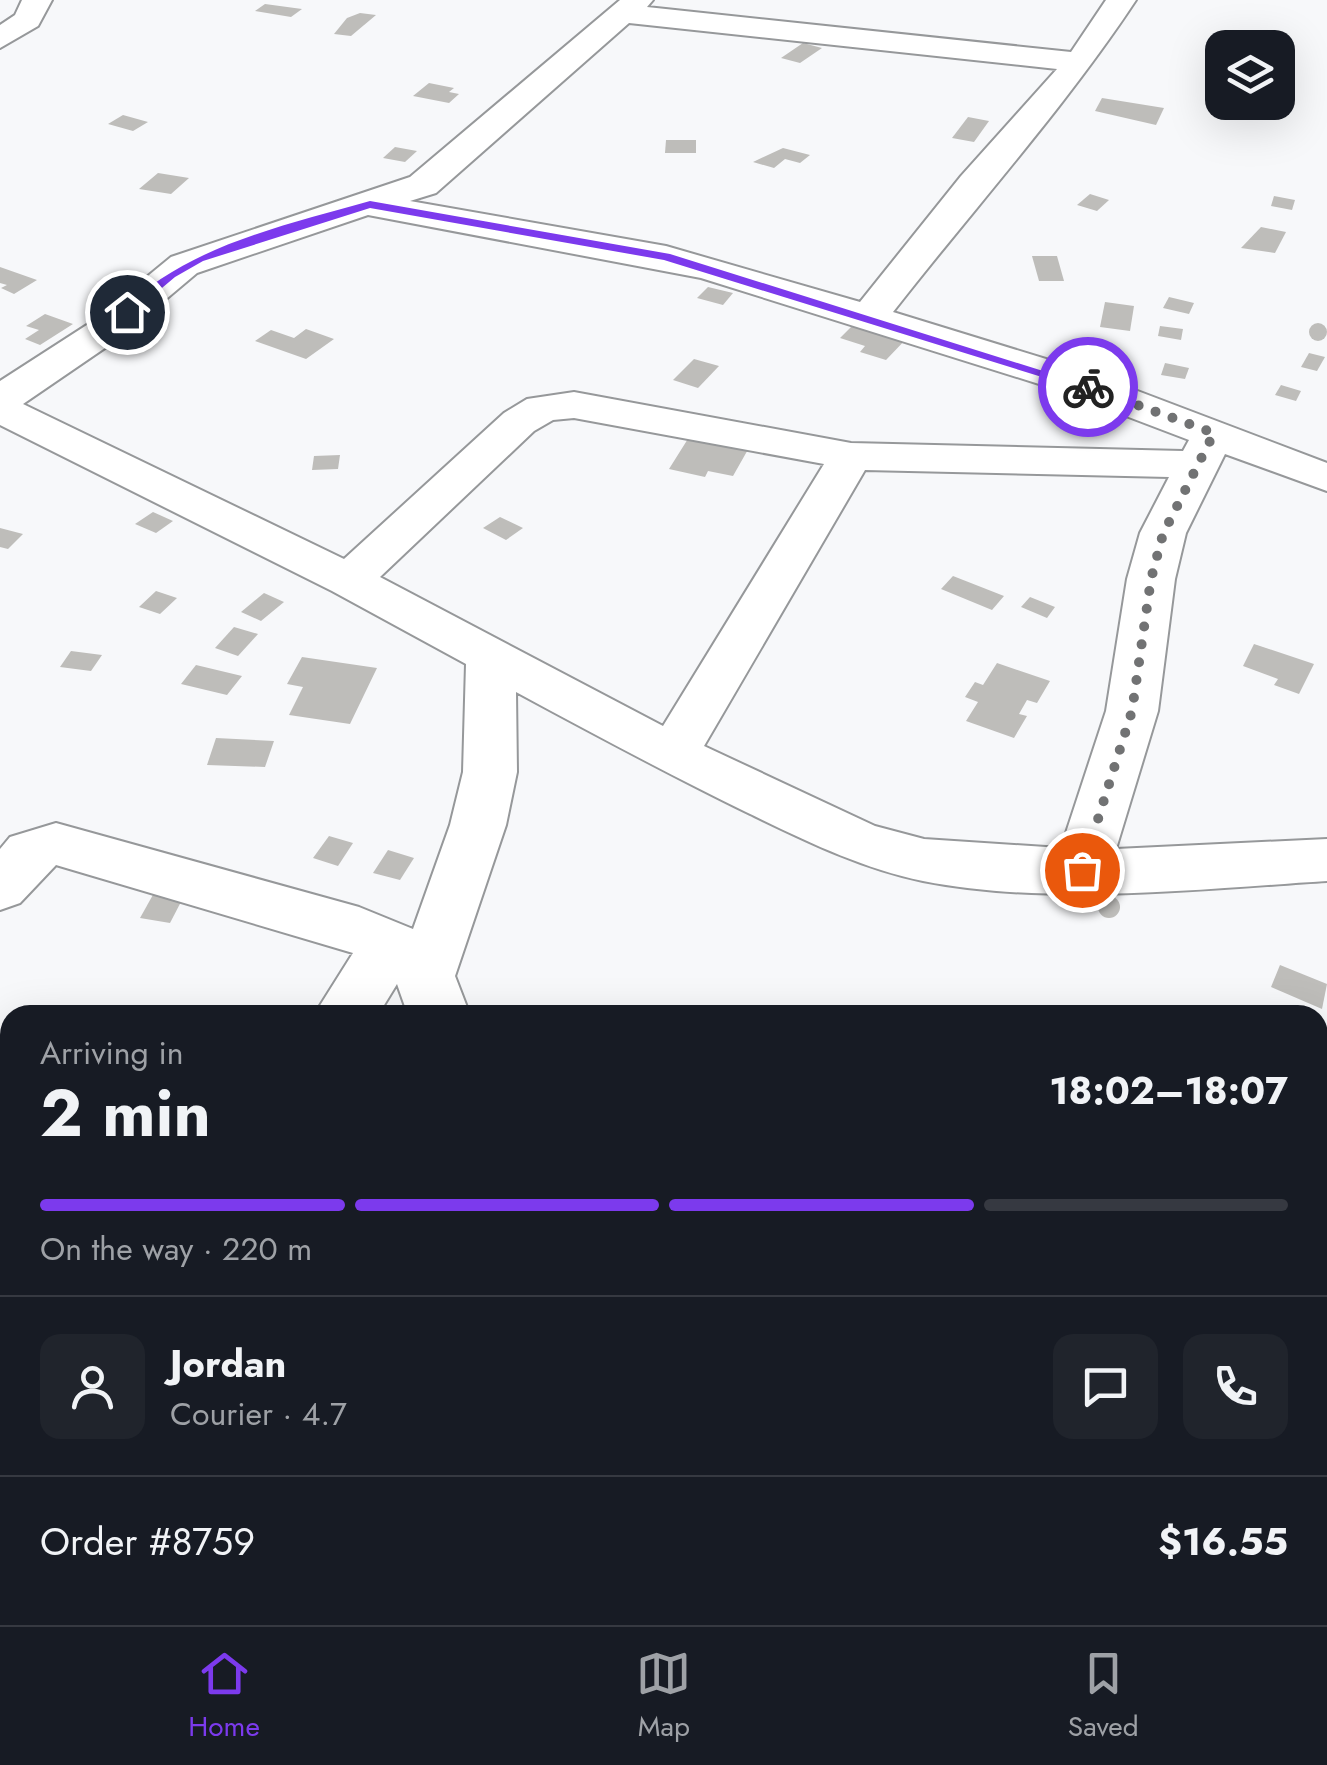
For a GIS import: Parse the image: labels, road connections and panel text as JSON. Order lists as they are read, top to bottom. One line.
{"page":{"heading":["2 min","Arriving in","18:02–18:07"],"panel":["Jordan","Courier · 4.7","Order #8759","$16.55"],"bar":"On the way · 220 m","tabs":["Home","Map","Saved"]}}
